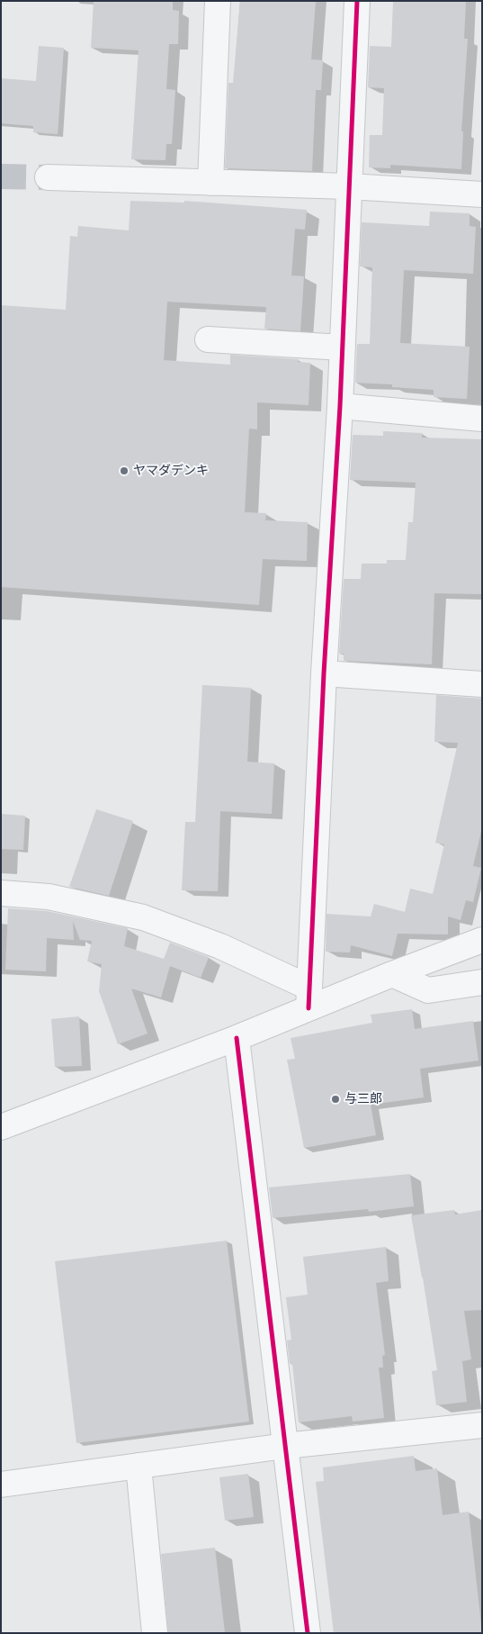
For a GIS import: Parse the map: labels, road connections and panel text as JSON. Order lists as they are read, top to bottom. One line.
{"places":["ヤマダデンキ","与三郎"]}
